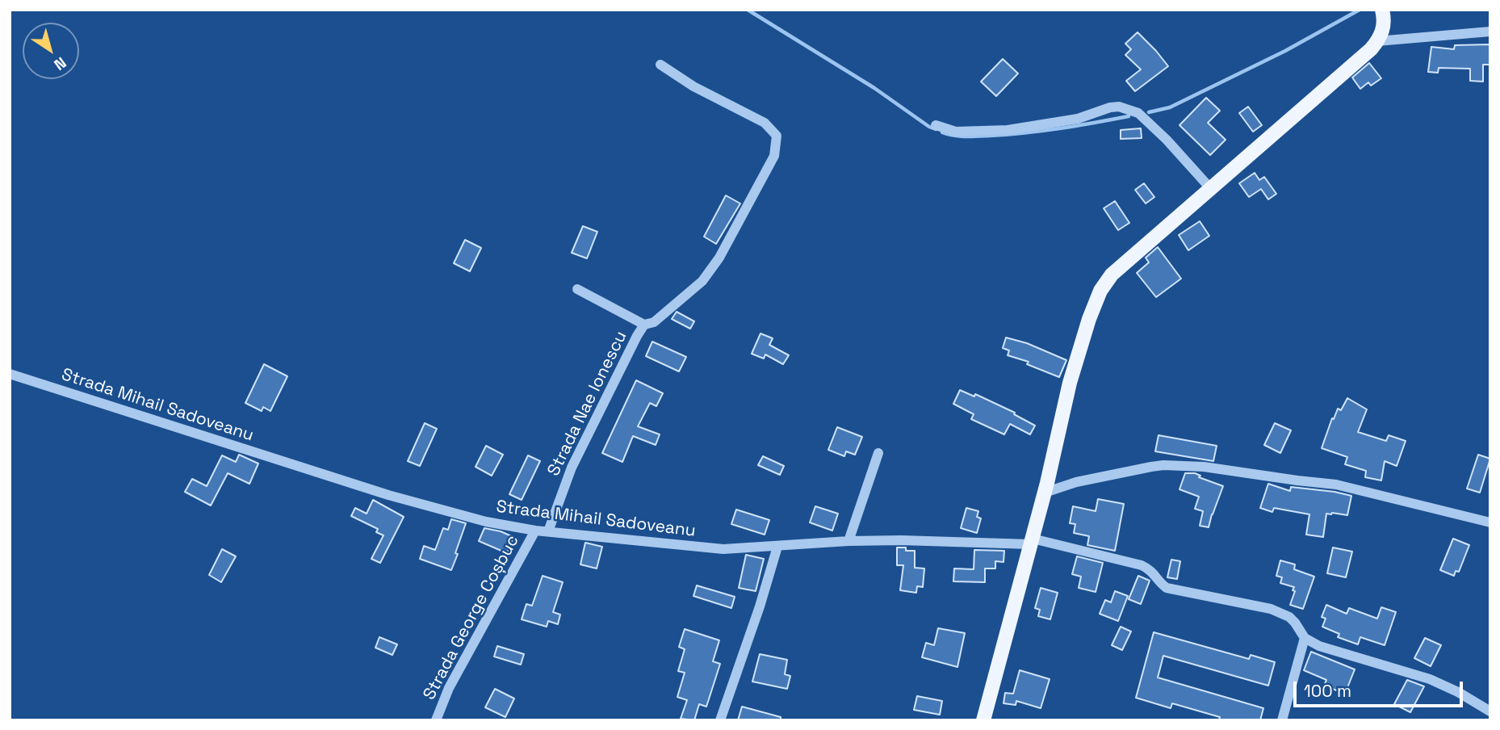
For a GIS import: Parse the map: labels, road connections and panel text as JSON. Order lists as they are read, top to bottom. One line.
{"streets":{"street":["Strada Nae Ionescu","Strada Mihail Sadoveanu","Strada George Coșbuc"]},"crossings":[["Strada Nae Ionescu","Strada Mihail Sadoveanu"],["Strada Mihail Sadoveanu","Strada George Coșbuc"]],"scale_bar":"100 m","north":"bottom right"}
